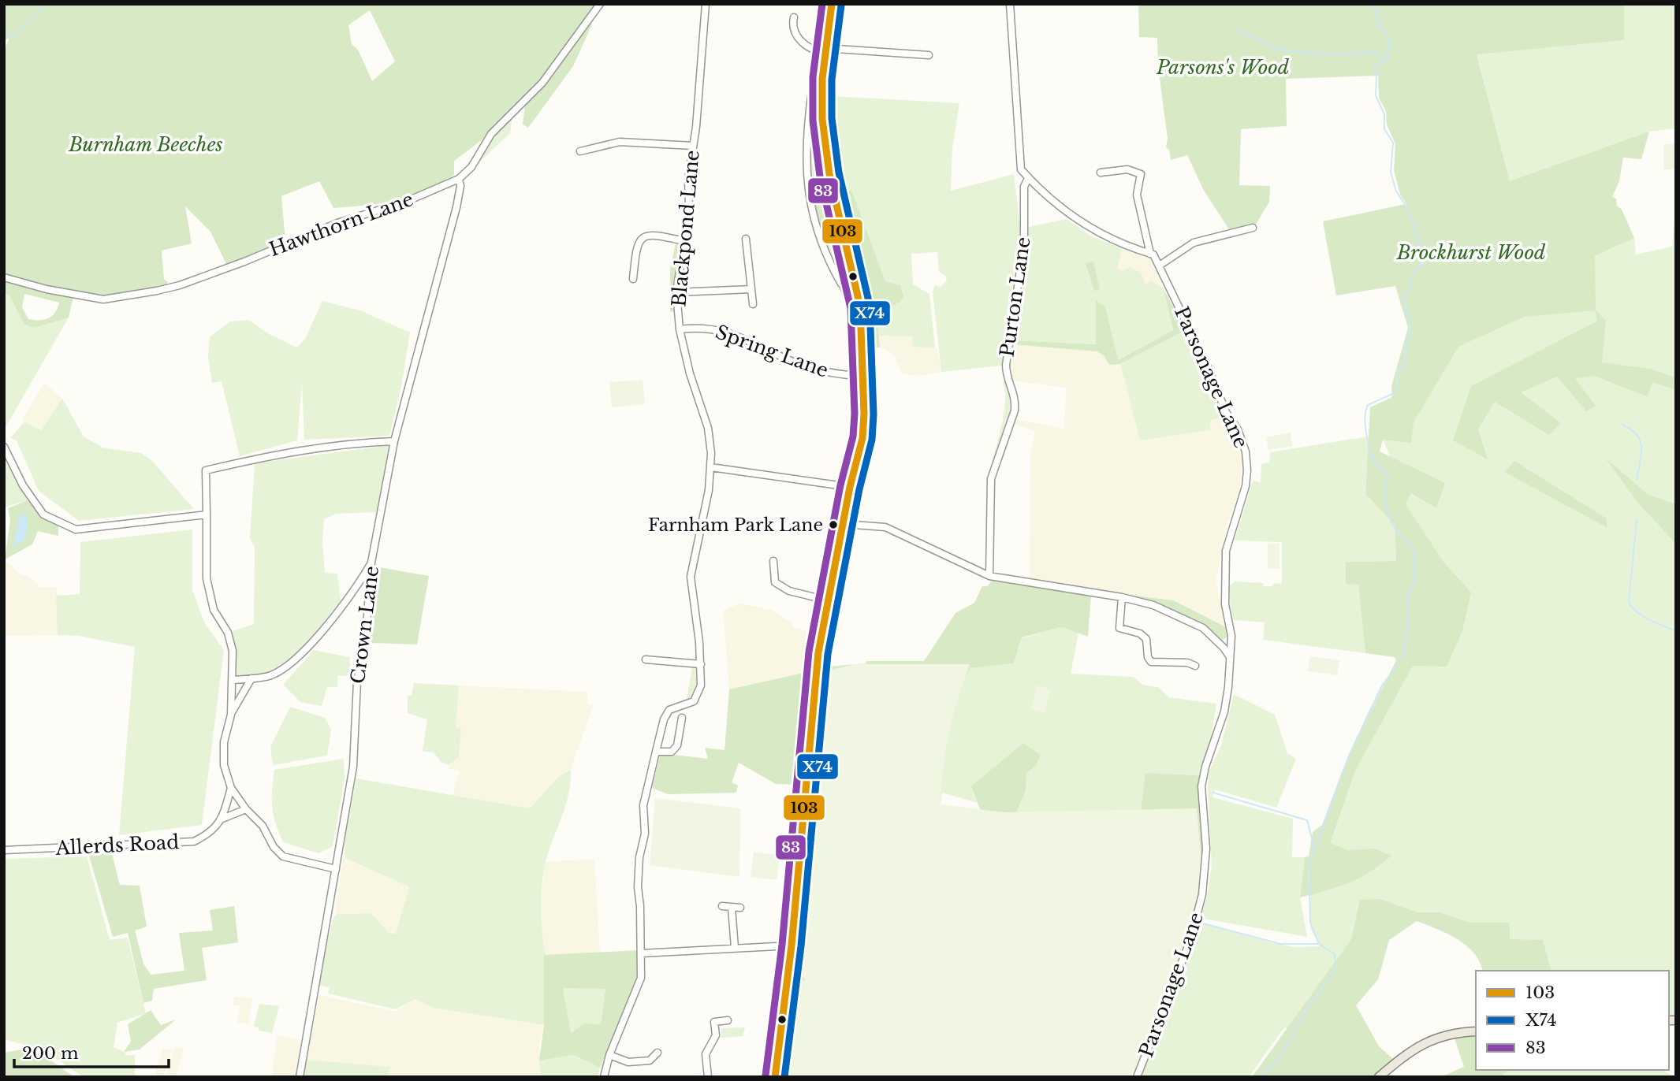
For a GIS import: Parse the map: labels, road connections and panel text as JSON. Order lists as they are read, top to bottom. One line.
{"streets":{"street":["Hawthorn Lane","Blackpond Lane","Purton Lane","Spring Lane","Parsonage Lane","Crown Lane","Allerds Road"]},"crossings":[["Hawthorn Lane","Crown Lane"],["Blackpond Lane","Spring Lane"],["Purton Lane","Parsonage Lane"]],"parks":["Parsons's Wood","Burnham Beeches","Brockhurst Wood"],"places":["Farnham Park Lane"],"lines":["transit line 103","transit line 83","transit line X74"],"legend":["103","X74","83"],"scale_bar":"200 m"}
